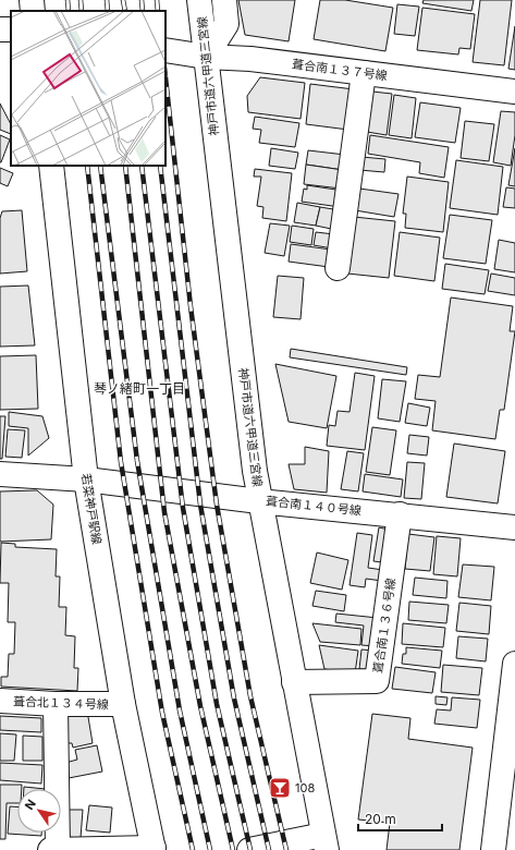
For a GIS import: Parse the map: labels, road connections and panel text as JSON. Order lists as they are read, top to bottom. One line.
{"streets":{"street":["葺合南１３７号線","神戸市道六甲道三宮線","葺合南１４０号線","若菜神戸駅線","葺合南１３６号線","葺合北１３４号線"]},"crossings":[["葺合南１３７号線","神戸市道六甲道三宮線"],["神戸市道六甲道三宮線","葺合南１４０号線"],["神戸市道六甲道三宮線","葺合南１３６号線"],["葺合南１４０号線","若菜神戸駅線"],["葺合南１４０号線","葺合南１３６号線"],["若菜神戸駅線","葺合北１３４号線"]],"districts":["琴ノ緒町一丁目"],"places":{"bar":["108"]},"scale_bar":"20 m","north":"top left"}
